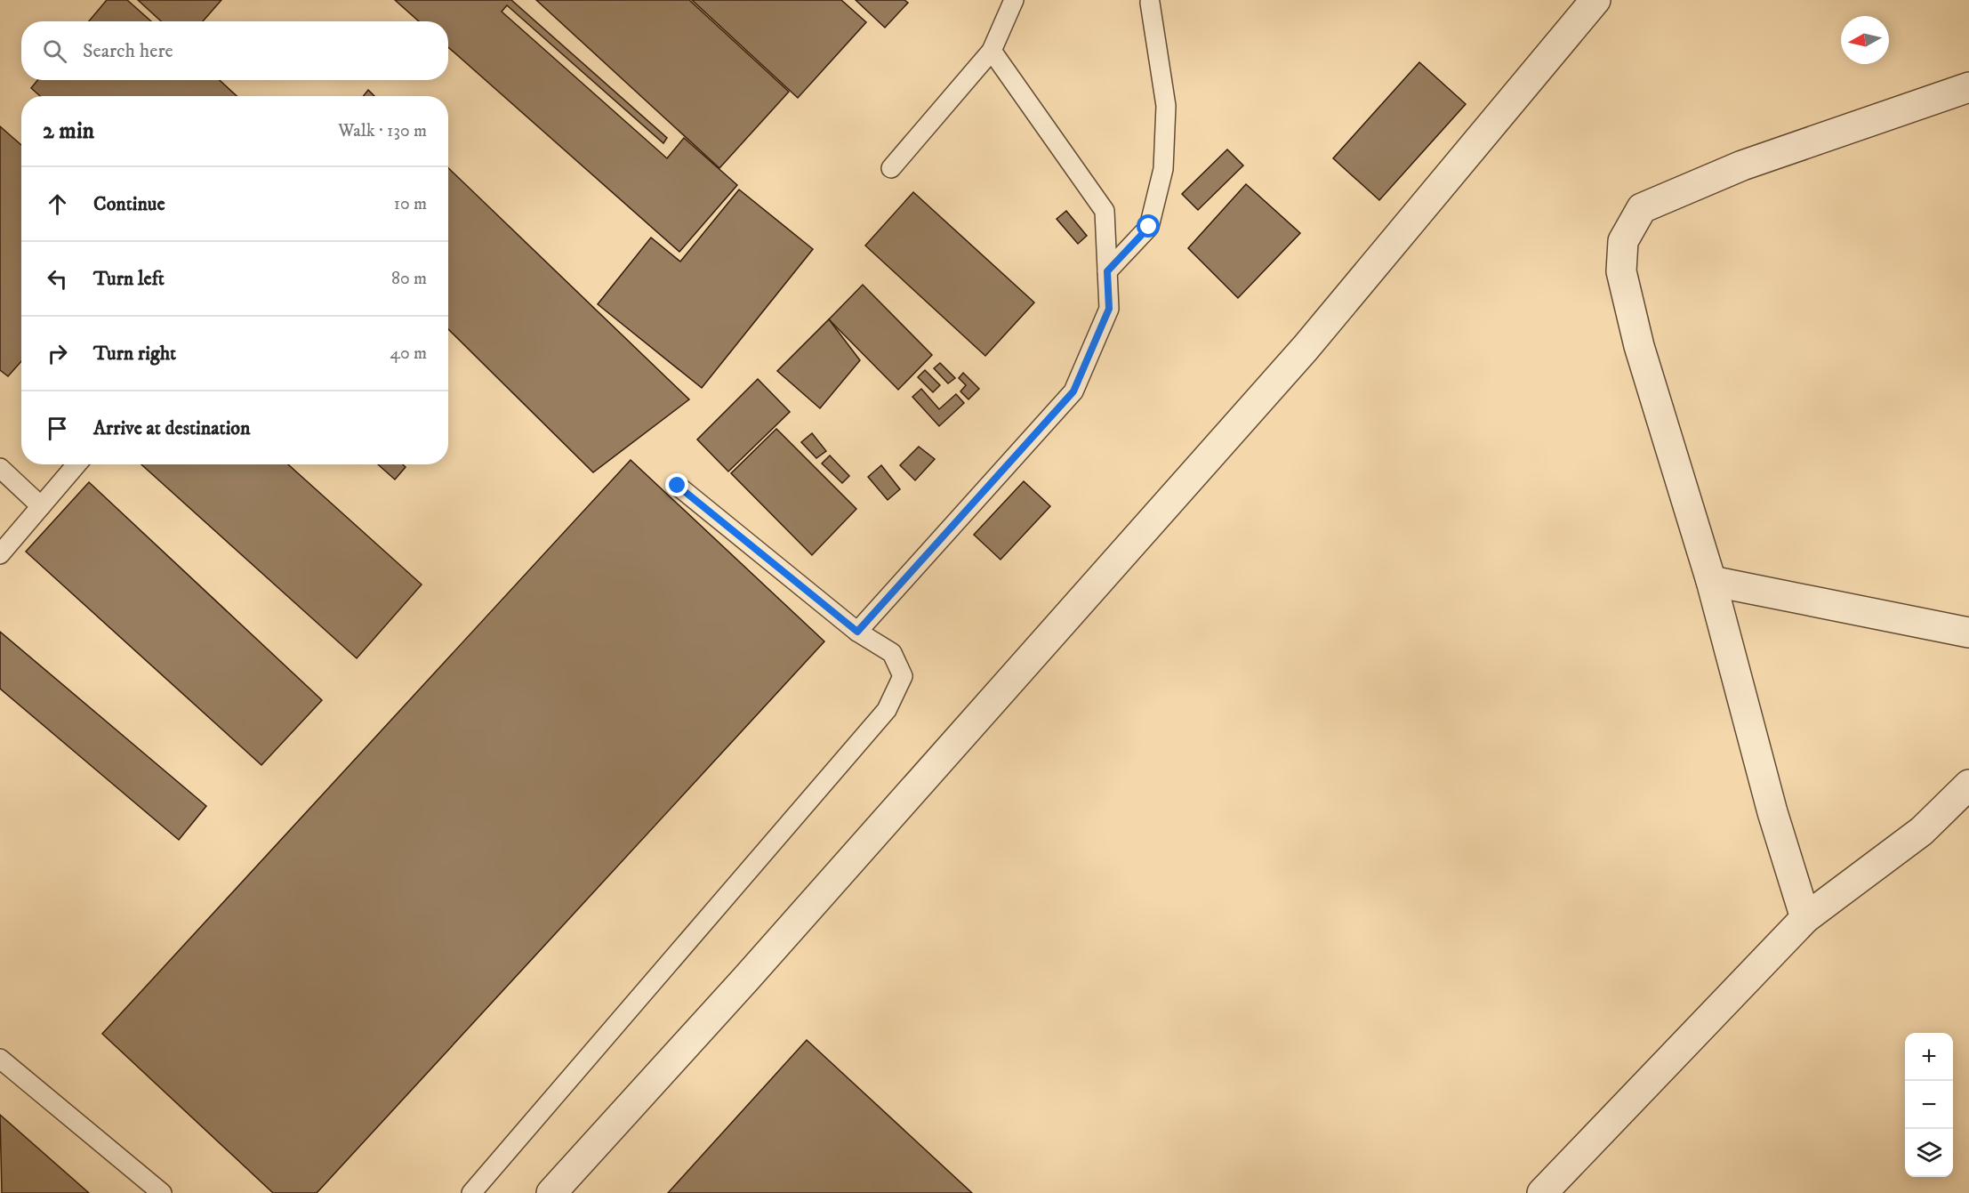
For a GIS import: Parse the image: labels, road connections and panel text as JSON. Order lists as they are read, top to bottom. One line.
{"north":"left","page":{"search":"Search here","heading":["2 min","Walk · 130 m"],"list":[["Continue","10 m"],["Turn left","80 m"],["Turn right","40 m"],"Arrive at destination"],"map_buttons":["+","−"]}}
